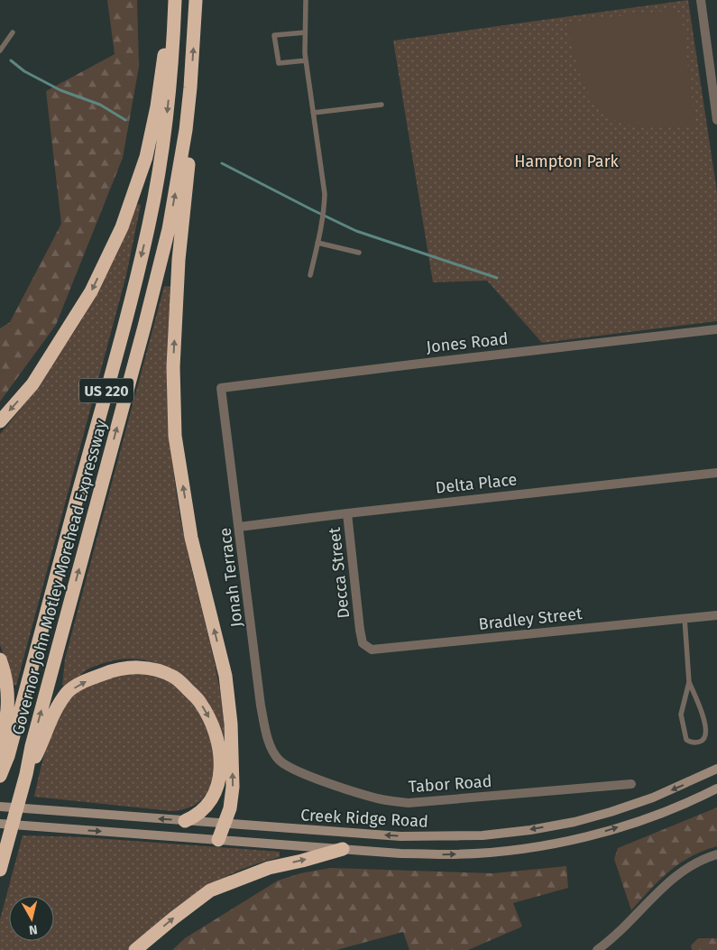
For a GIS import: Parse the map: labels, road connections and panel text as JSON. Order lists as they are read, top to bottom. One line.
{"streets":{"highway":["US 220","Governor John Motley Morehead Expressway"],"main road":["Creek Ridge Road"],"street":["Jones Road","Delta Place","Decca Street","Jonah Terrace","Bradley Street","Tabor Road"]},"crossings":[["Jones Road","Jonah Terrace"],["Delta Place","Decca Street"],["Delta Place","Jonah Terrace"],["Decca Street","Bradley Street"],["Jonah Terrace","Tabor Road"]],"parks":["Hampton Park"],"north":"bottom"}
